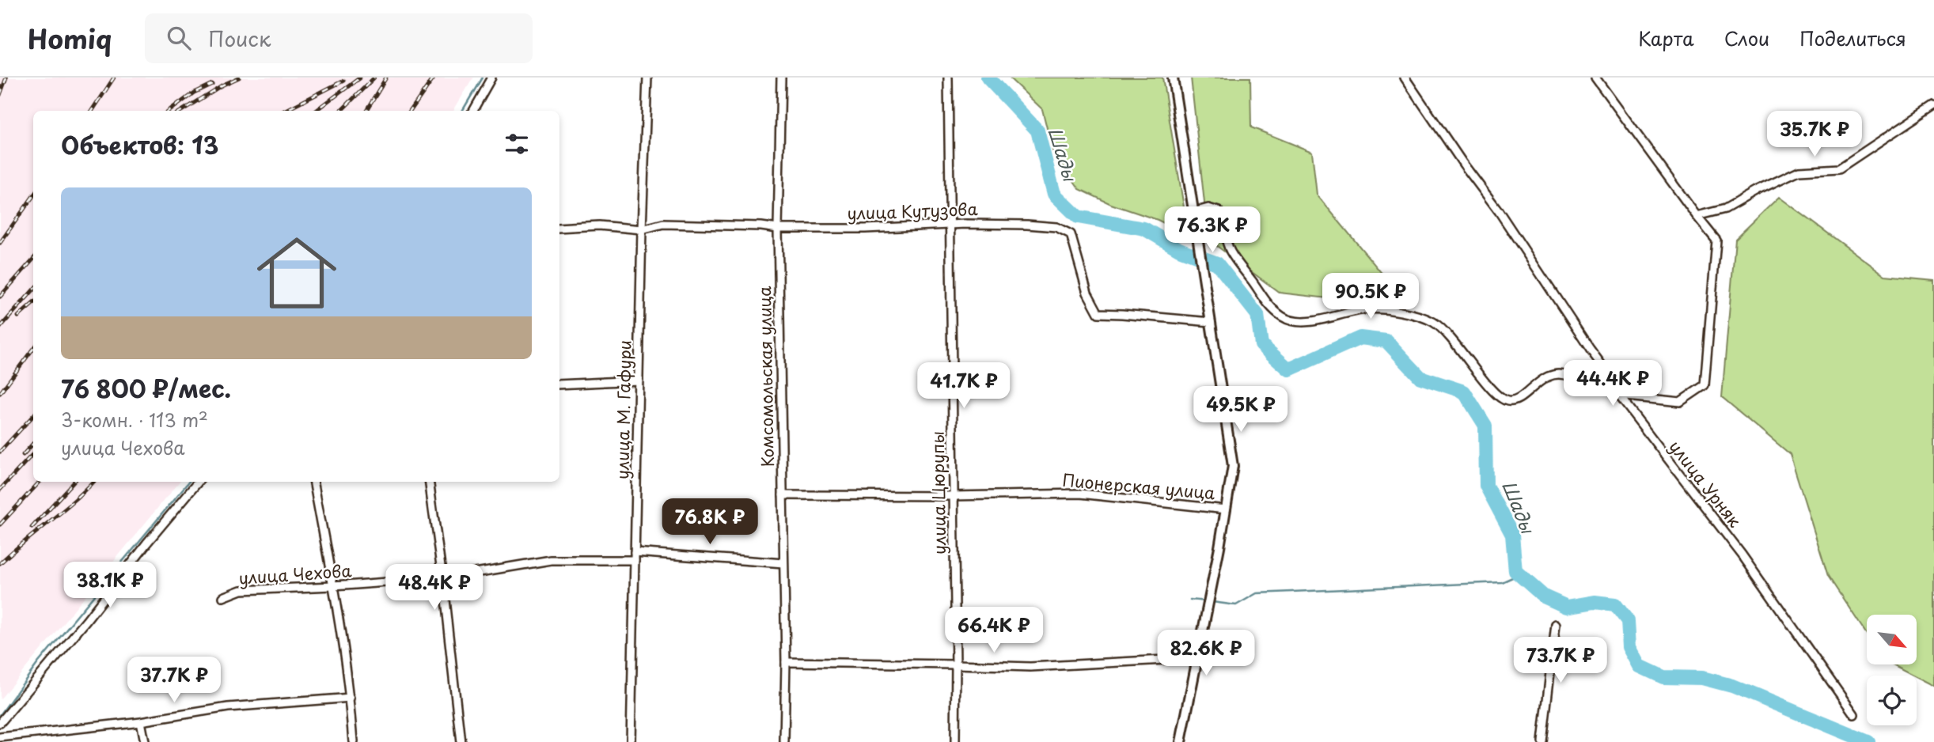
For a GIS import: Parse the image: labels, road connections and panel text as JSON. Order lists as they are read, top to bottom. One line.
{"streets":{"street":["улица Кутузова","Комсомольская улица","улица М. Гафури","улица Урняк","Пионерская улица","улица Цюрупы","улица Чехова"]},"crossings":[["улица Кутузова","Комсомольская улица"],["улица Кутузова","улица М. Гафури"],["улица Кутузова","улица Цюрупы"],["Комсомольская улица","Пионерская улица"],["Комсомольская улица","улица Чехова"],["улица М. Гафури","улица Чехова"],["Пионерская улица","улица Цюрупы"]],"water":["Шады"],"north":"bottom right","page":{"header":"Homiq","search":"Поиск","nav":["Карта","Слои","Поделиться"],"price":["35.7K ₽","76.3K ₽","90.5K ₽","44.4K ₽","41.7K ₽","49.5K ₽","76.8K ₽","38.1K ₽","48.4K ₽","66.4K ₽","82.6K ₽","73.7K ₽","37.7K ₽"],"heading":"Объектов: 13","list":[{"name":"76 800 ₽/мес.","note":"3-комн. · 113 m² · улица Чехова"}]}}
